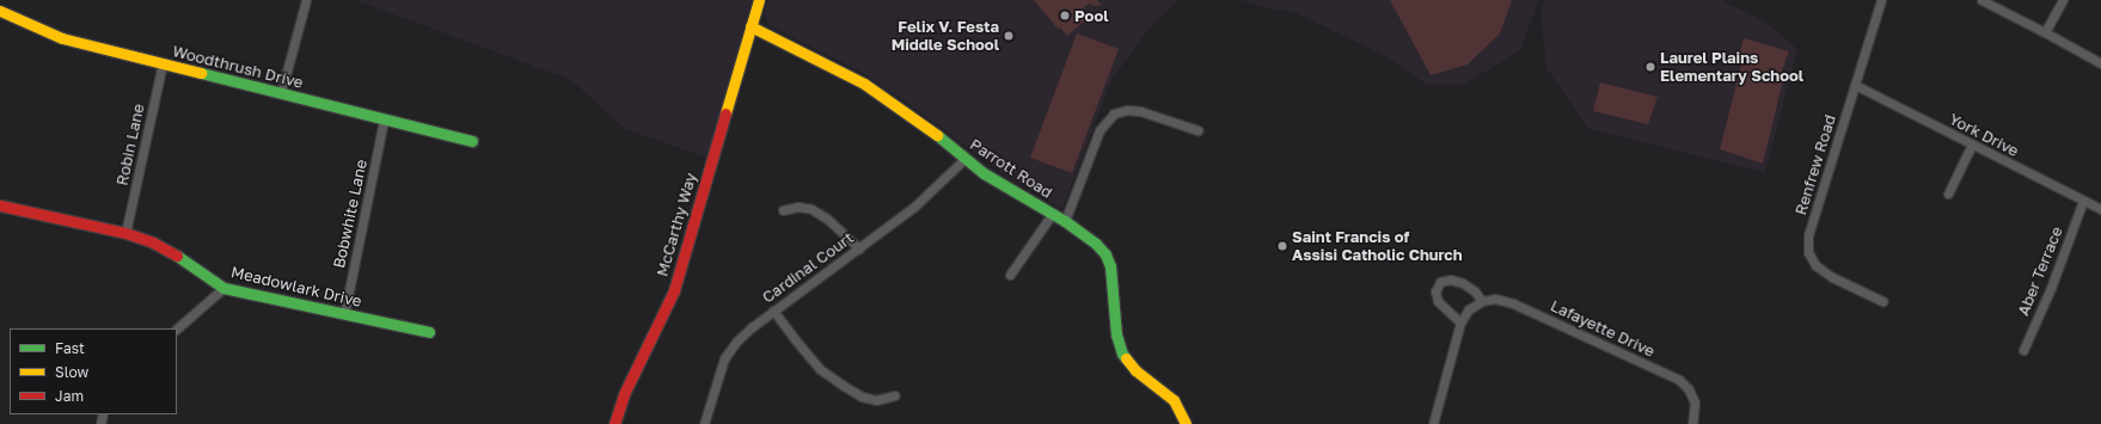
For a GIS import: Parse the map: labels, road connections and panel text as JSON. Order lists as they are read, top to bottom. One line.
{"streets":{"street":["Woodthrush Drive","York Drive","Robin Lane","Renfrew Road","Parrott Road","Bobwhite Lane","McCarthy Way","Cardinal Court","Aber Terrace","Meadowlark Drive","Lafayette Drive"]},"crossings":[["Woodthrush Drive","Robin Lane"],["Woodthrush Drive","Bobwhite Lane"],["York Drive","Renfrew Road"],["York Drive","Aber Terrace"],["Robin Lane","Meadowlark Drive"],["Parrott Road","McCarthy Way"],["Parrott Road","Cardinal Court"],["Bobwhite Lane","Meadowlark Drive"]],"places":["Pool","Felix V. Festa Middle School","Laurel Plains Elementary School","Saint Francis of Assisi Catholic Church"],"legend":["Fast","Slow","Jam"]}
